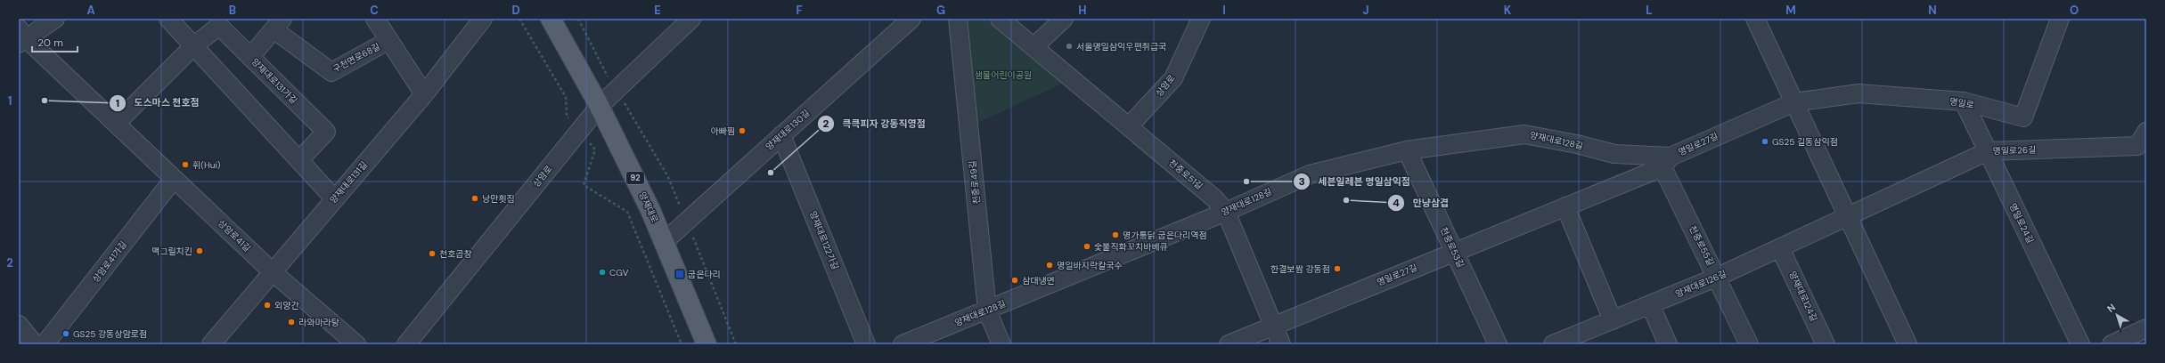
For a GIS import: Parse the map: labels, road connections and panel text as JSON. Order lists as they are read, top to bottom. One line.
{"streets":{"main road":["92","양재대로"],"street":["구천면로68길","양재대로131가길","상암로","명일로","양재대로130길","양재대로128길","명일로27길","명일로26길","천중로51길","양재대로131길","천중로49길","명일로24길","상암로41길","양재대로122가길","천중로55길","천중로53길","상암로41가길","양재대로126길","양재대로124길"]},"crossings":[["구천면로68길","양재대로131가길"],["구천면로68길","양재대로131길"],["상암로","천중로51길"],["상암로","양재대로"],["명일로","명일로27길"],["명일로","명일로24길"],["양재대로130길","양재대로"],["양재대로130길","양재대로122가길"],["양재대로128길","명일로27길"],["양재대로128길","천중로51길"],["양재대로128길","천중로49길"],["양재대로128길","천중로55길"],["양재대로128길","천중로53길"],["명일로27길","천중로51길"],["명일로27길","천중로55길"],["명일로27길","천중로53길"],["명일로26길","명일로24길"],["명일로26길","양재대로126길"],["양재대로131길","상암로41길"],["상암로41길","상암로41가길"],["천중로55길","양재대로126길"],["양재대로126길","양재대로124길"]],"parks":["샘물어린이공원"],"places":{"other":["서울명일삼익우편취급국","도스마스 천호점","아빠찜","GS25 길동삼익점","휘(Hui)","큭큭피자 강동직영점","세븐일레븐 명일삼익점","낭만횟집","만냥삼겹","명가통닭 굽은다리역점","숯불직화꼬치바베큐","맥그릴치킨","천호곱창","명일바지락칼국수","한결보쌈 강동점","CGV","삼대냉면","외양간","라와마라탕","GS25 강동상암로점"],"transit":["굽은다리"]},"scale_bar":"20 m","north":"top left","grid":{"columns":["A","B","C","D","E","F","G","H","I","J","K","L","M","N","O"],"rows":["1","2"]}}
